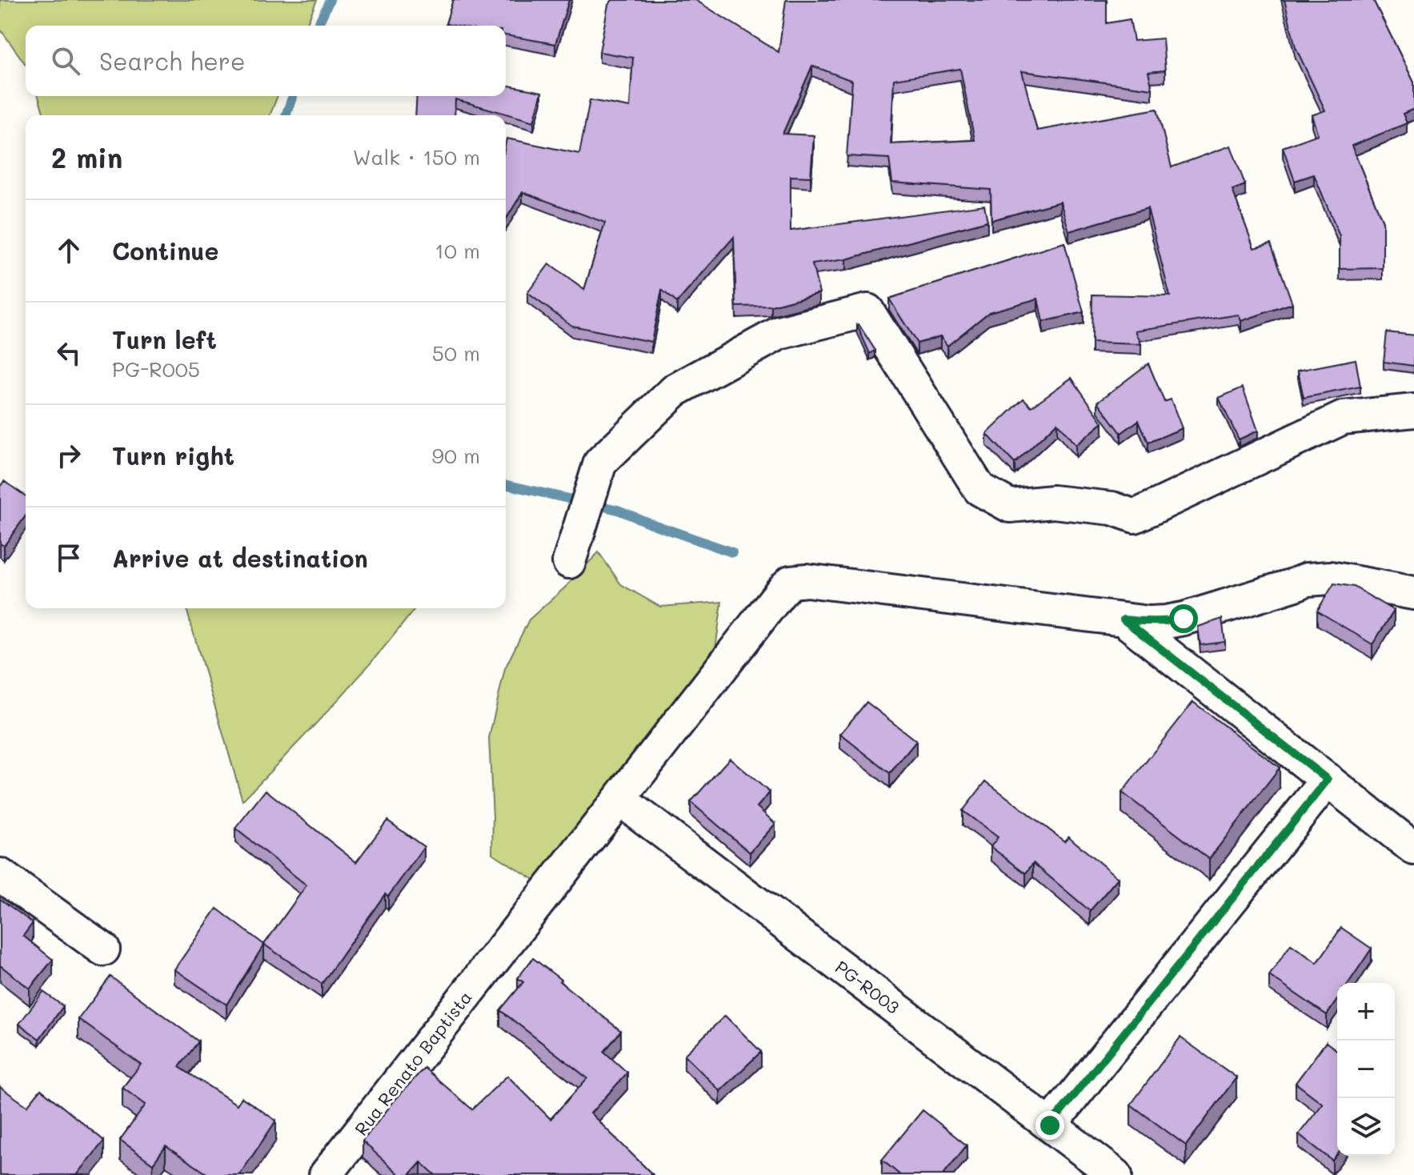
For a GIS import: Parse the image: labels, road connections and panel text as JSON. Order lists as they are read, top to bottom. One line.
{"streets":{"street":["PG-R003","Rua Renato Baptista"]},"crossings":[["PG-R003","Rua Renato Baptista"]],"page":{"search":"Search here","heading":["2 min","Walk · 150 m"],"list":[["Continue","10 m"],["Turn left","PG-R005","50 m"],["Turn right","90 m"],"Arrive at destination"],"map_buttons":["+","−"]}}
